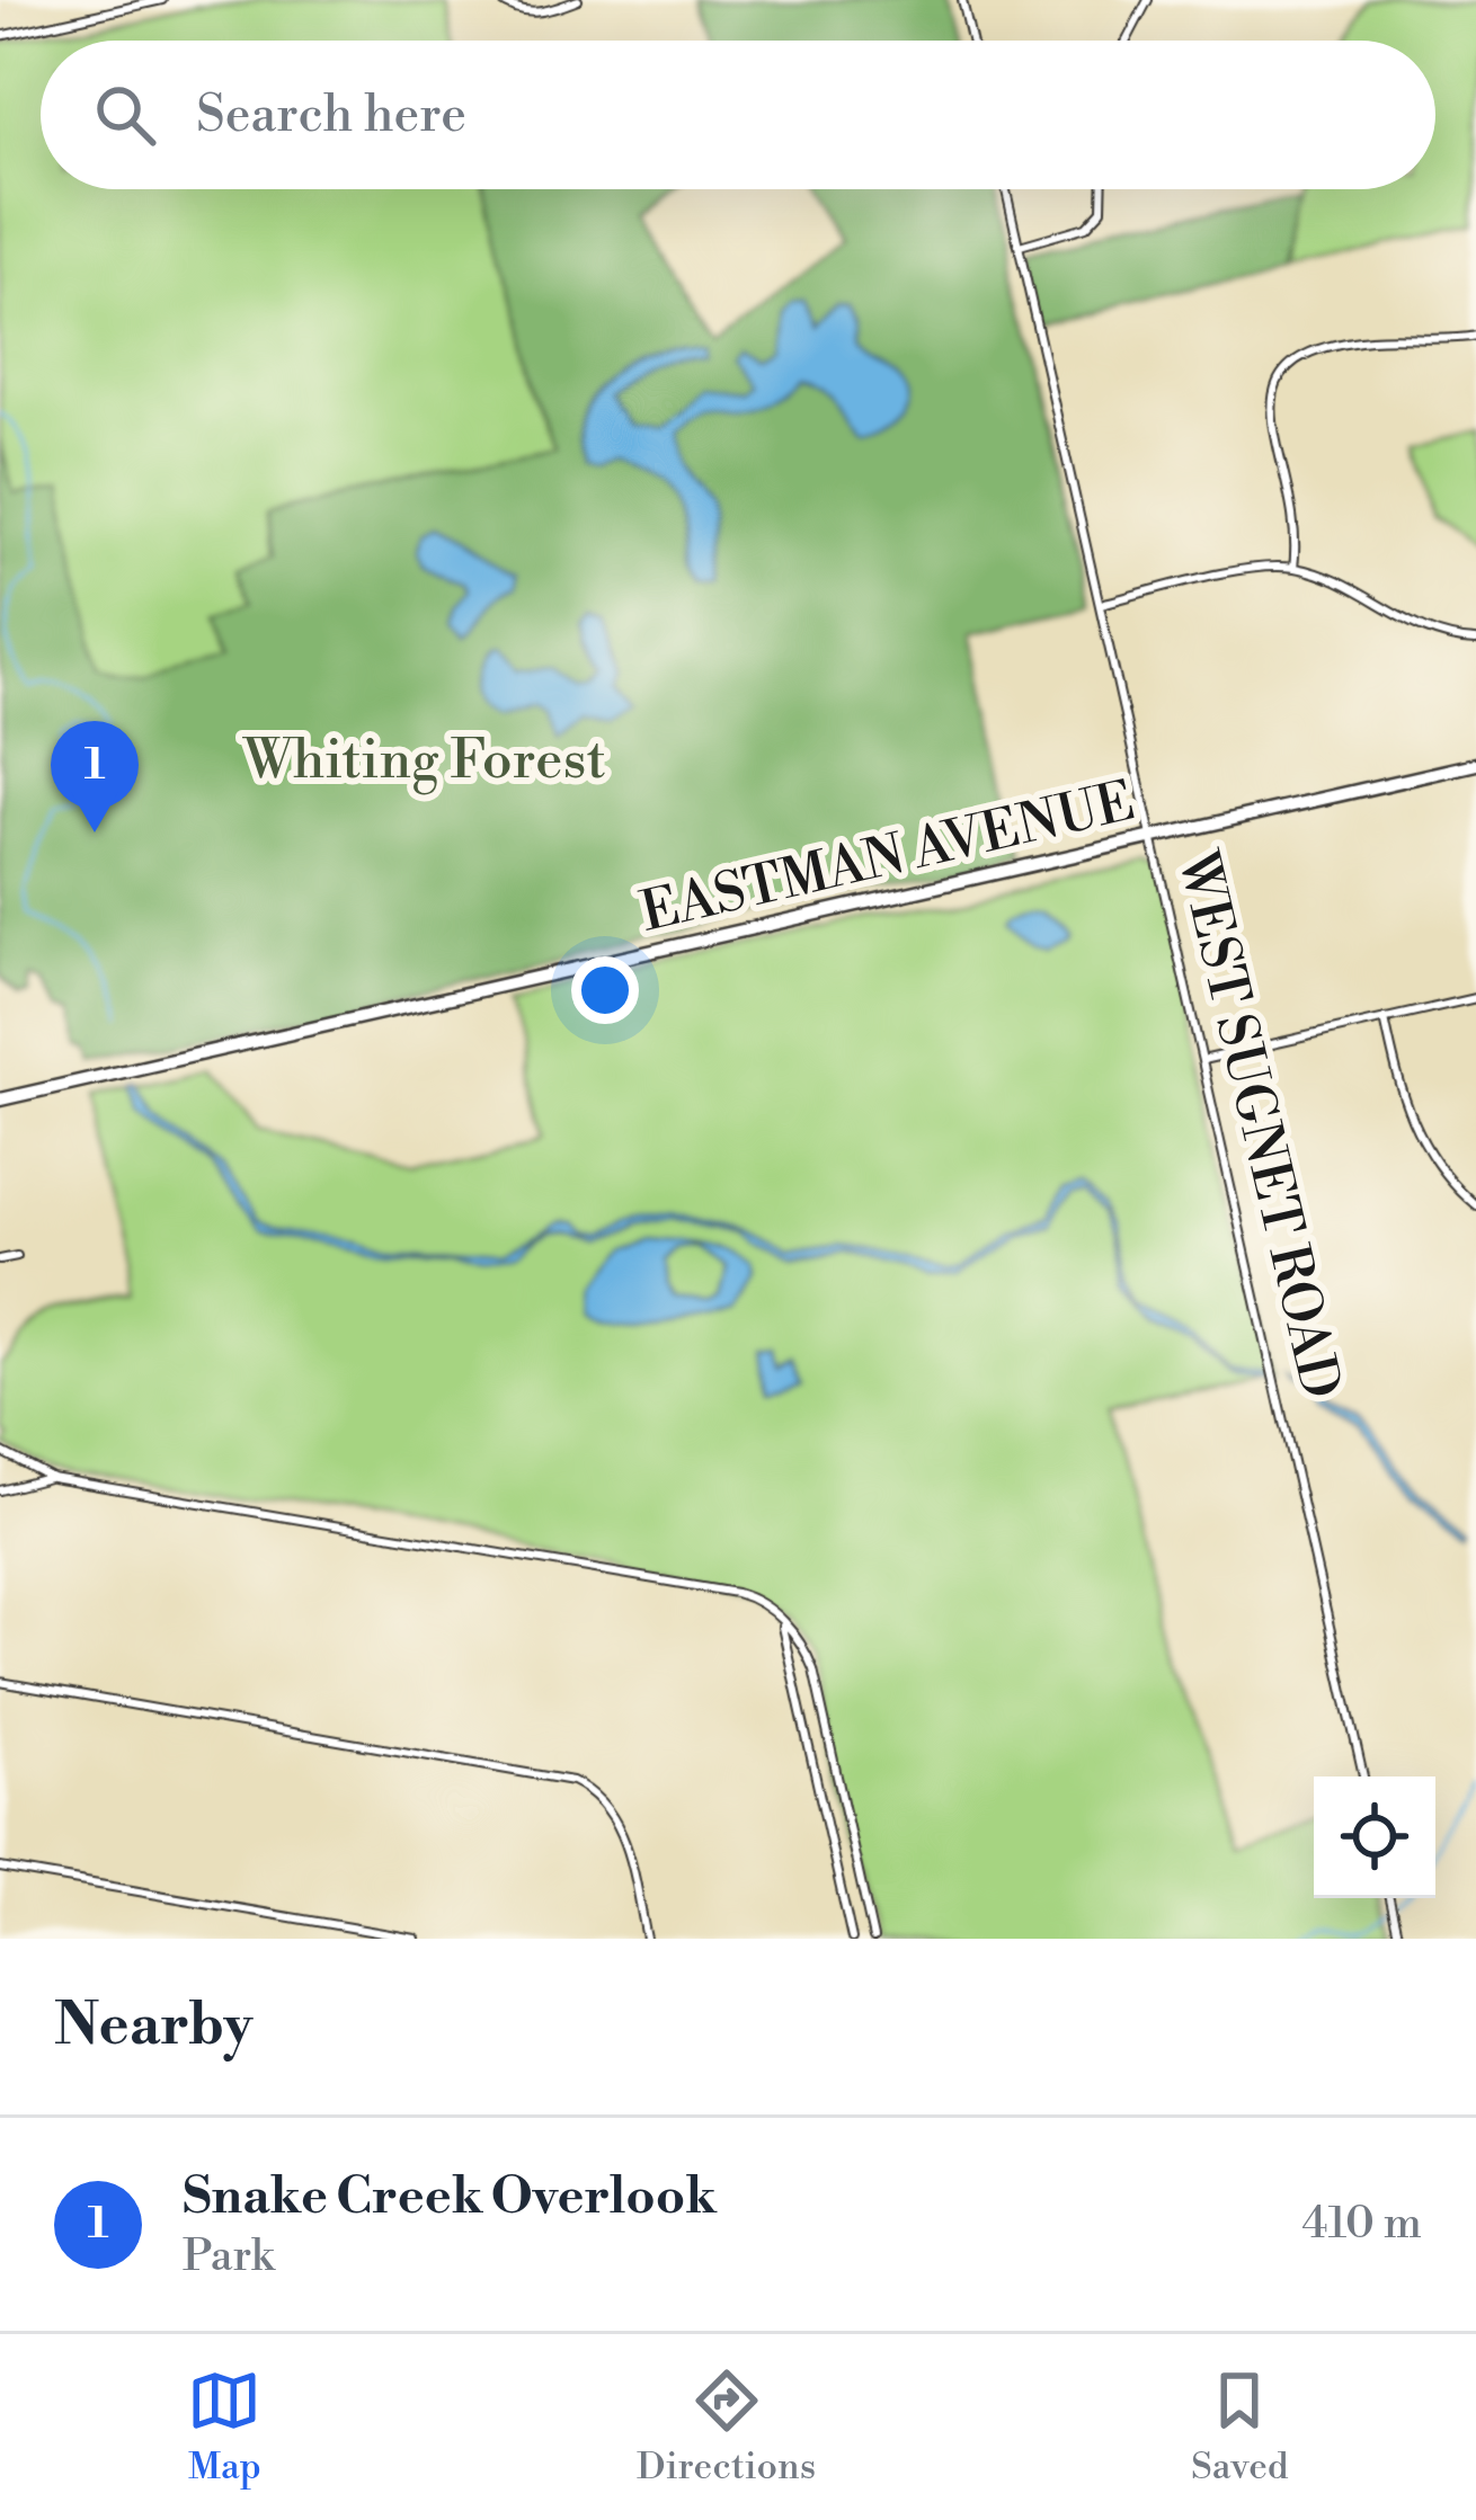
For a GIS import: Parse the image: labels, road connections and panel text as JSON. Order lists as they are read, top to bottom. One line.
{"streets":{"main road":["EASTMAN AVENUE"],"street":["WEST SUGNET ROAD"]},"crossings":[["EASTMAN AVENUE","WEST SUGNET ROAD"]],"parks":["Whiting Forest"],"page":{"search":"Search here","pins":"1","heading":"Nearby","list":[{"mark":"1","name":"Snake Creek Overlook","note":"Park","value":"410 m"}],"nav":["Map","Directions","Saved"]}}
